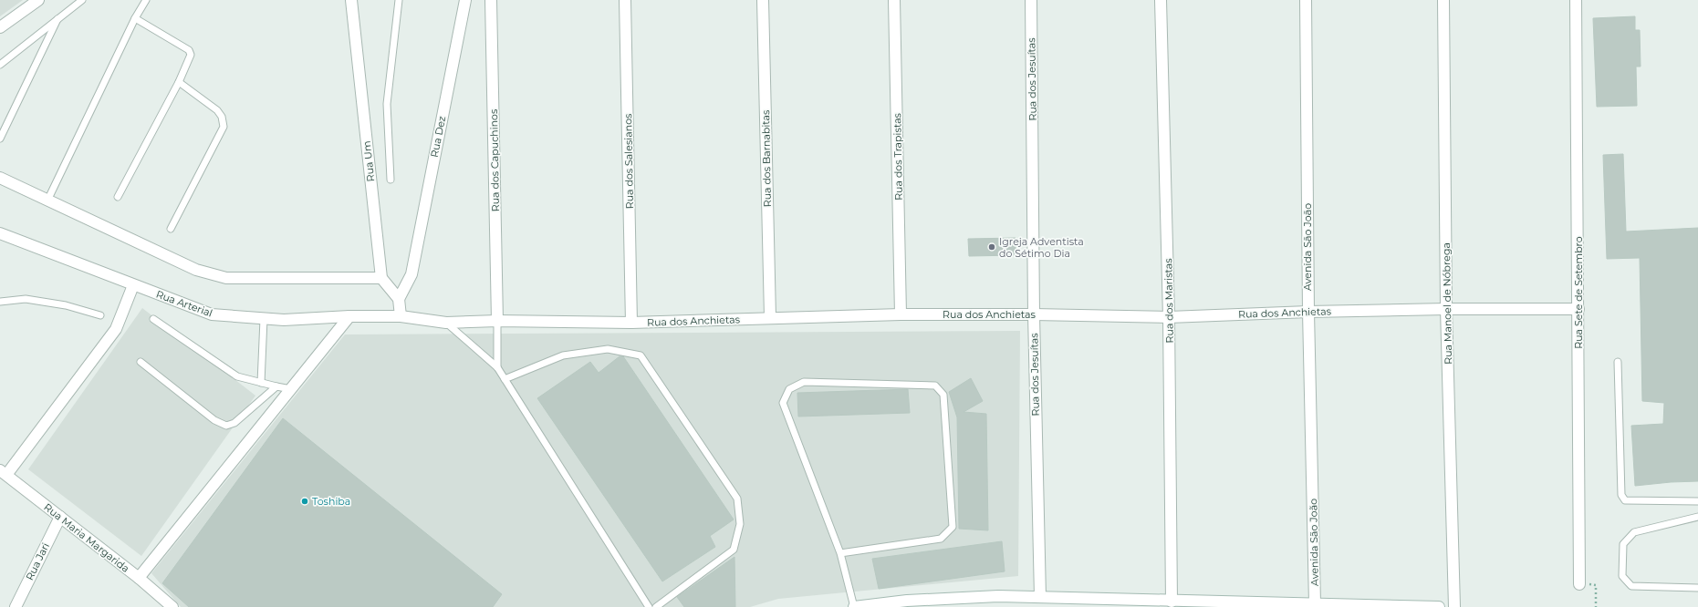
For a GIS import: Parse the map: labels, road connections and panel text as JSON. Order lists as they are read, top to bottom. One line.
{"streets":{"street":["Rua dos Jesuítas","Rua Dez","Rua dos Trapistas","Rua dos Barnabitas","Rua dos Capuchinos","Rua Um","Rua dos Salesianos","Avenida São João","Rua Sete de Setembro","Rua dos Maristas","Rua Arterial","Rua Manoel de Nóbrega","Rua dos Anchietas","Rua Maria Margarida","Rua Jari"]},"crossings":[["Rua dos Jesuítas","Rua dos Anchietas"],["Rua dos Trapistas","Rua dos Anchietas"],["Rua dos Barnabitas","Rua dos Anchietas"],["Rua dos Capuchinos","Rua dos Anchietas"],["Rua dos Salesianos","Rua dos Anchietas"],["Avenida São João","Rua dos Anchietas"],["Rua Sete de Setembro","Rua dos Anchietas"],["Rua dos Maristas","Rua dos Anchietas"],["Rua Arterial","Rua dos Anchietas"],["Rua Manoel de Nóbrega","Rua dos Anchietas"],["Rua Maria Margarida","Rua Jari"]],"places":["Igreja Adventista do Sétimo Dia","Toshiba"]}
